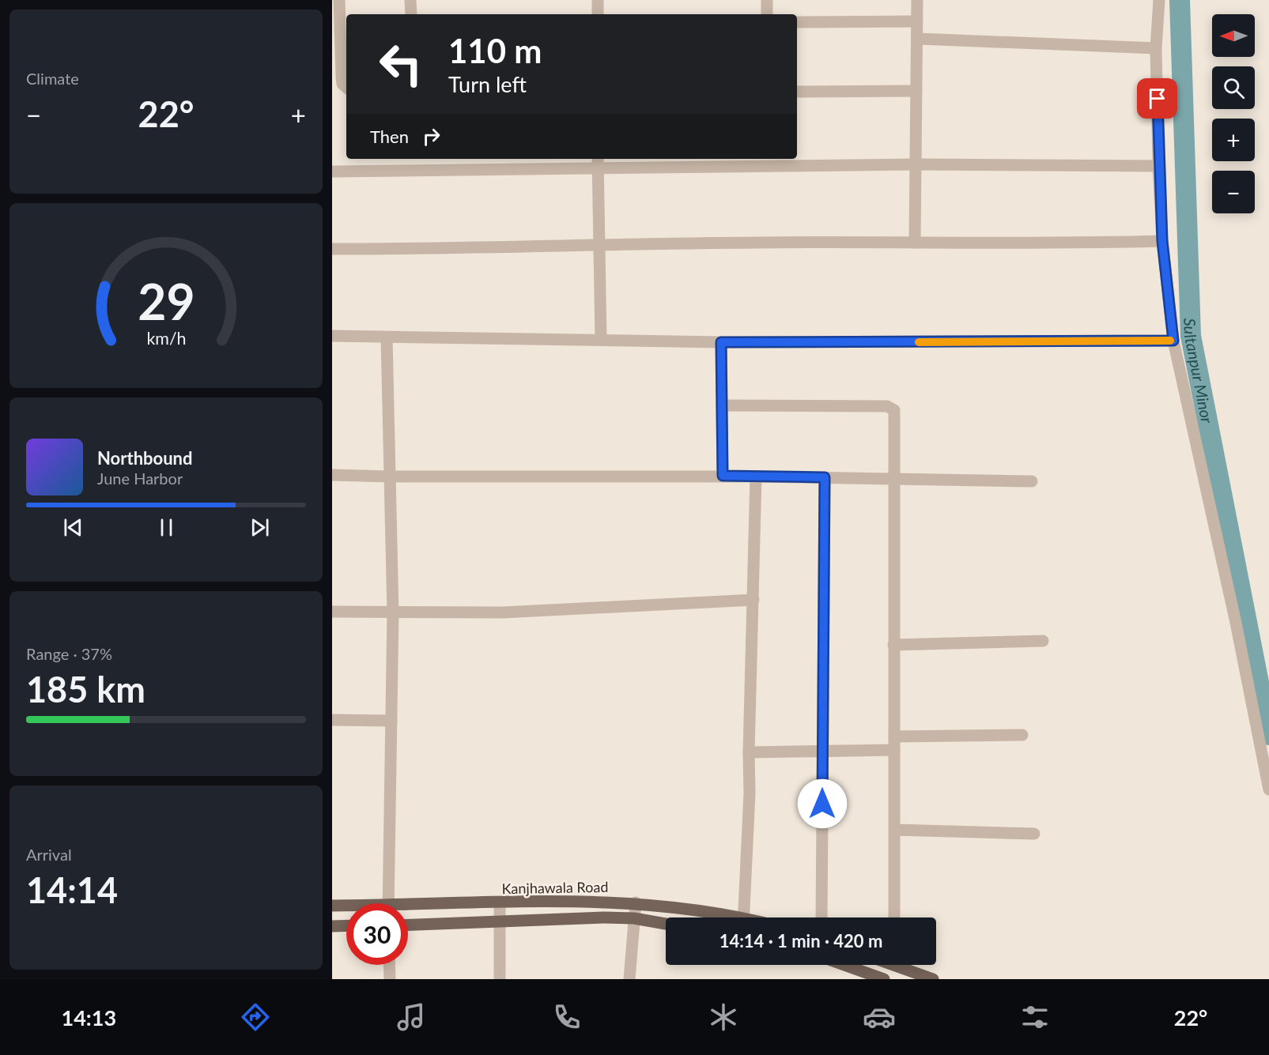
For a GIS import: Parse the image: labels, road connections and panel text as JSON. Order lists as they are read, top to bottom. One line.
{"streets":{"main road":["Kanjhawala Road"]},"water":["Sultanpur Minor"],"north":"left","page":{"tile":["Climate",["Range · 37%","185 km"],["Arrival","14:14"]],"map_buttons":["+","−"],"turn":["110 m","Turn left"],"heat":["−","22°","+"],"then":"Then","song":["Northbound","June Harbor"],"limit":"30","trip":"14:14 · 1 min · 420 m","tabs":["14:13","22°"],"gauge":["29","km/h"]}}
